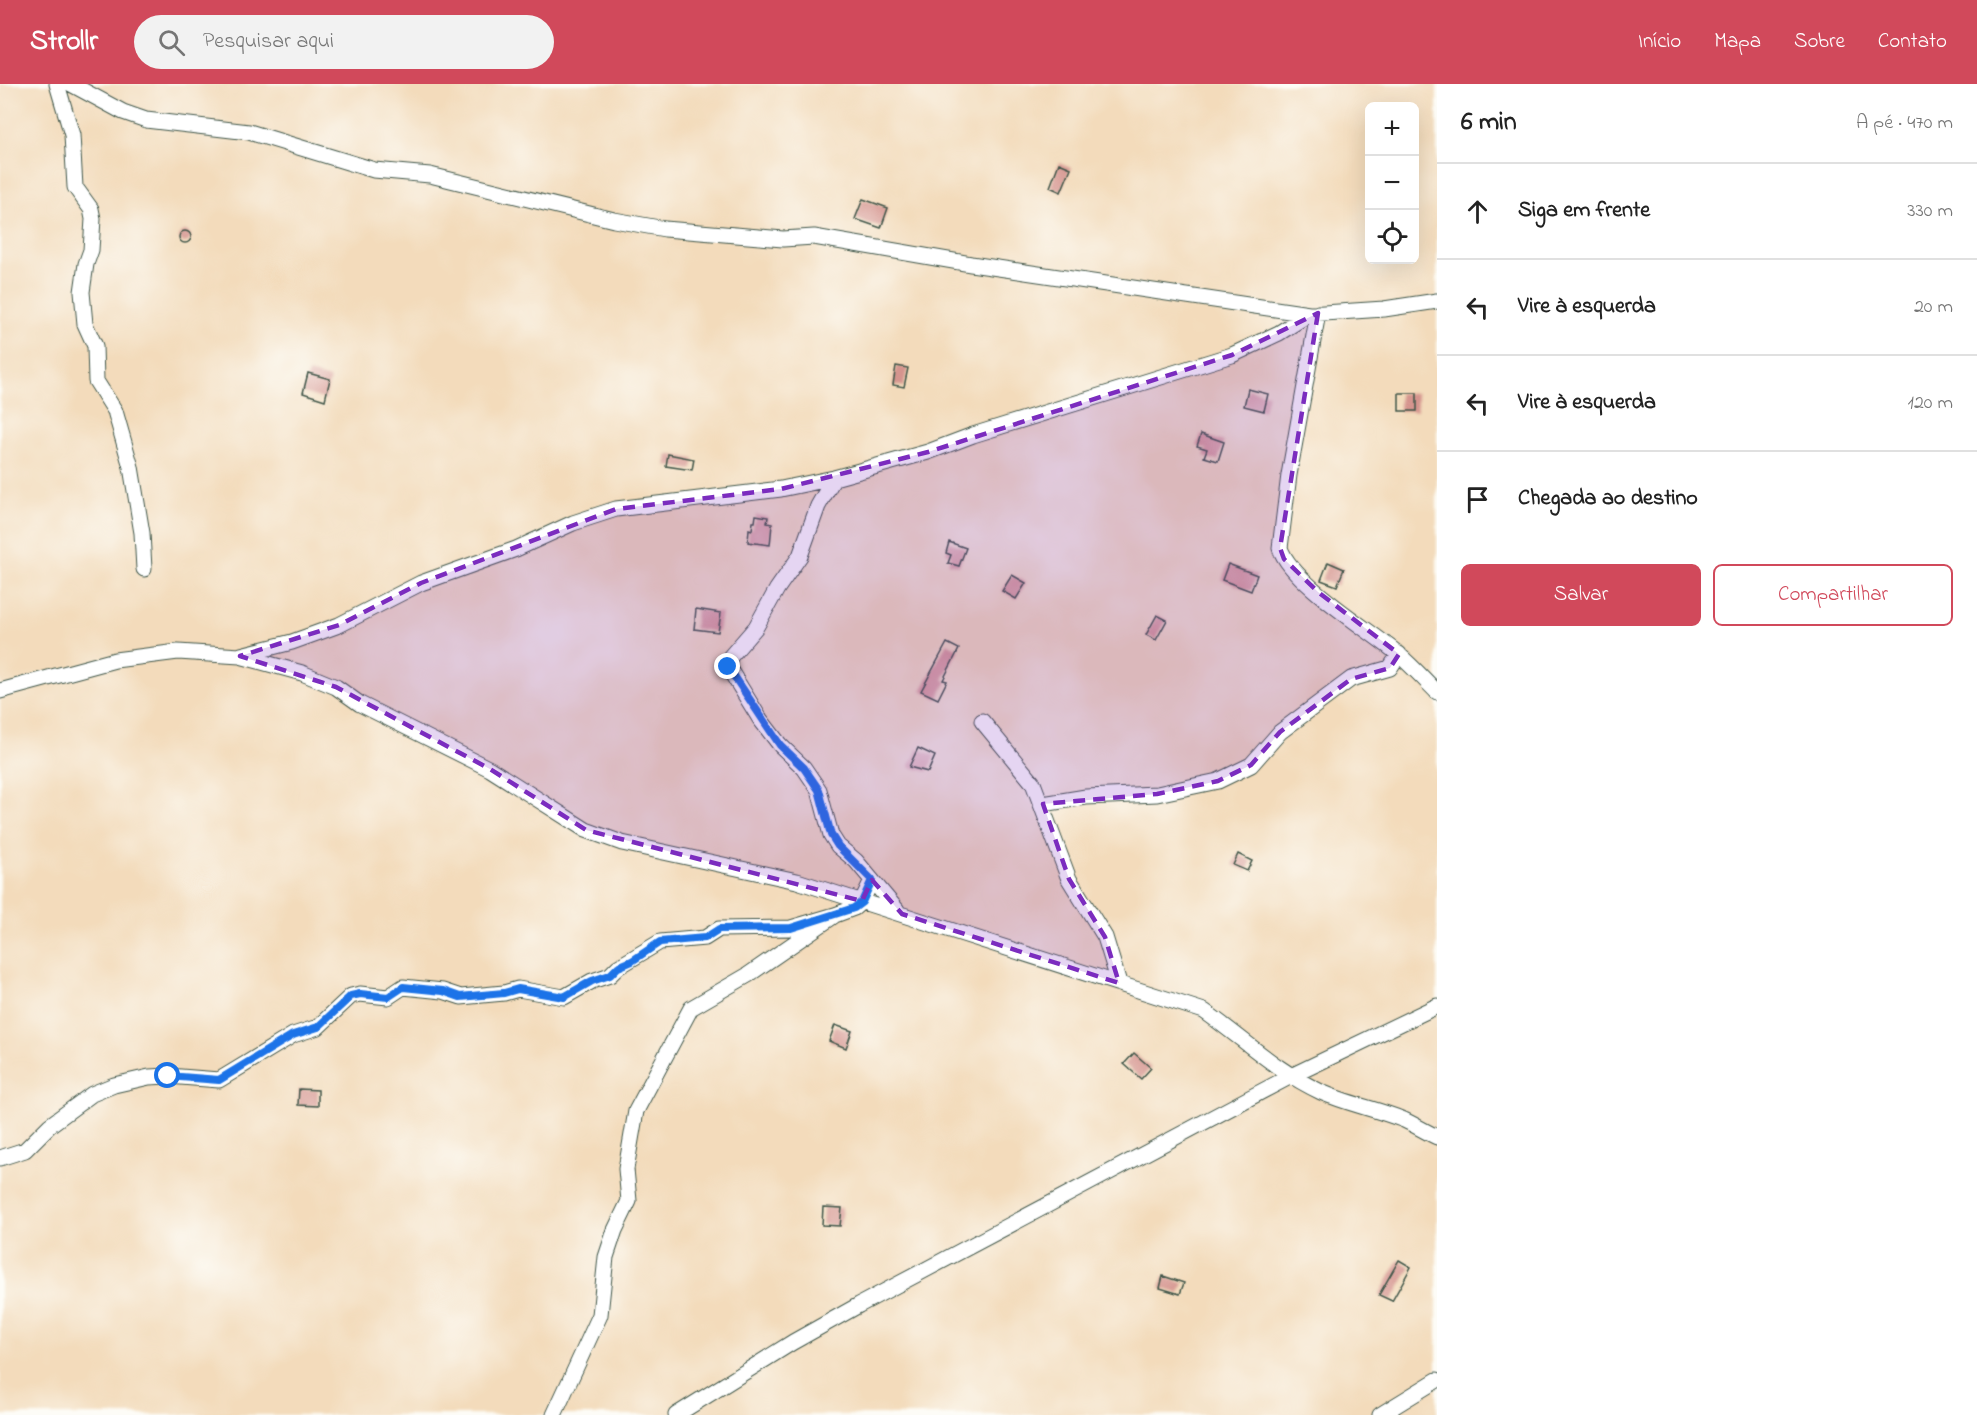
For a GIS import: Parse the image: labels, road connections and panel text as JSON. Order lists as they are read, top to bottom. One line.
{"page":{"header":"Strollr","search":"Pesquisar aqui","nav":["Início","Mapa","Sobre","Contato"],"heading":["6 min","A pé · 470 m"],"map_buttons":["+","−"],"list":[["Siga em frente","330 m"],["Vire à esquerda","20 m"],["Vire à esquerda","120 m"],"Chegada ao destino"],"buttons":["Salvar","Compartilhar"]}}
